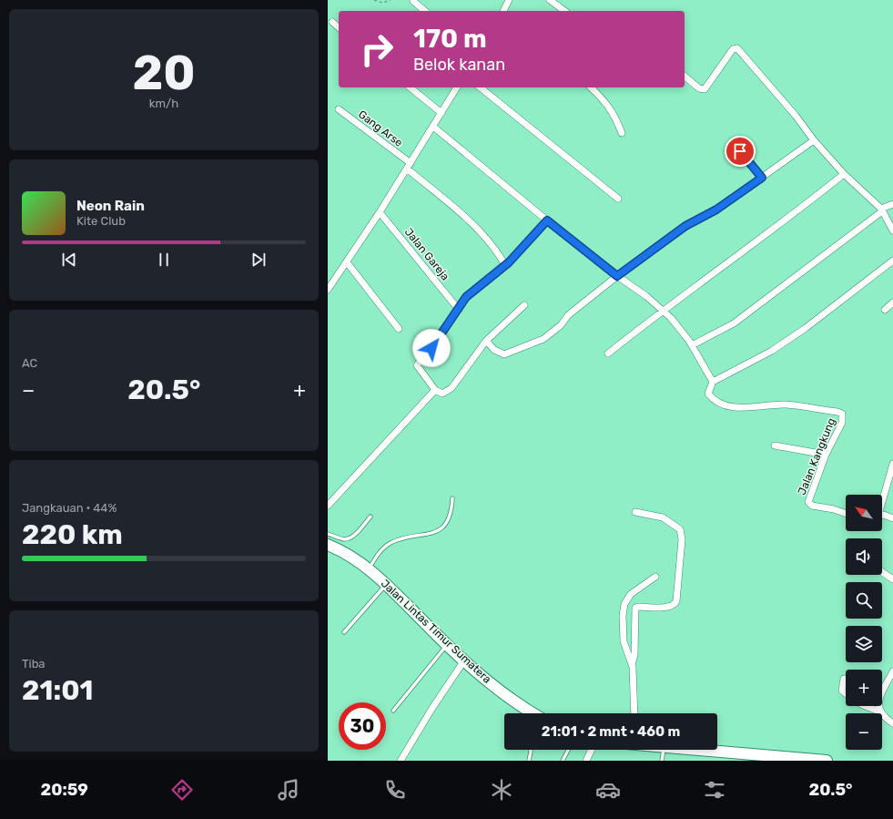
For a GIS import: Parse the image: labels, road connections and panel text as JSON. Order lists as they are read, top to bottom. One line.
{"streets":{"highway":["Jalan Lintas Timur Sumatera"],"street":["Gang Arse","Jalan Gareja","Jalan Kangkung"]},"north":"top left","page":{"tile":[["20","km/h"],"AC",["Jangkauan · 44%","220 km"],["Tiba","21:01"]],"turn":["170 m","Belok kanan"],"song":["Neon Rain","Kite Club"],"heat":["−","20.5°","+"],"map_buttons":["+","−"],"limit":"30","trip":"21:01 · 2 mnt · 460 m","tabs":["20:59","20.5°"]}}
